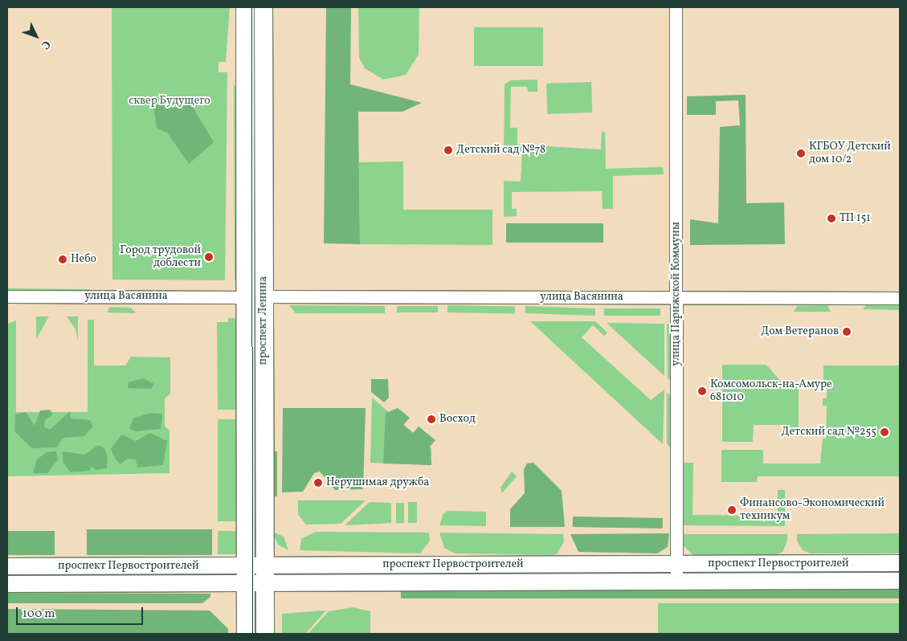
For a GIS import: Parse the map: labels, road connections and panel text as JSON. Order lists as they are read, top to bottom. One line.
{"streets":{"highway":["проспект Ленина"],"main road":["проспект Первостроителей"],"street":["улица Парижской Коммуны","улица Васянина"]},"crossings":[["улица Парижской Коммуны","улица Васянина"],["улица Парижской Коммуны","проспект Первостроителей"],["улица Васянина","проспект Ленина"],["проспект Ленина","проспект Первостроителей"]],"parks":["сквер Будущего"],"places":["Детский сад №78","КГБОУ Детский дом 10/2","ТП 151","Город трудовой доблести","Небо","Дом Ветеранов","Комсомольск-на-Амуре 681010","Восход","Детский сад №255","Нерушимая дружба","Финансово-Экономический техникум"],"scale_bar":"100 m","north":"bottom right"}
